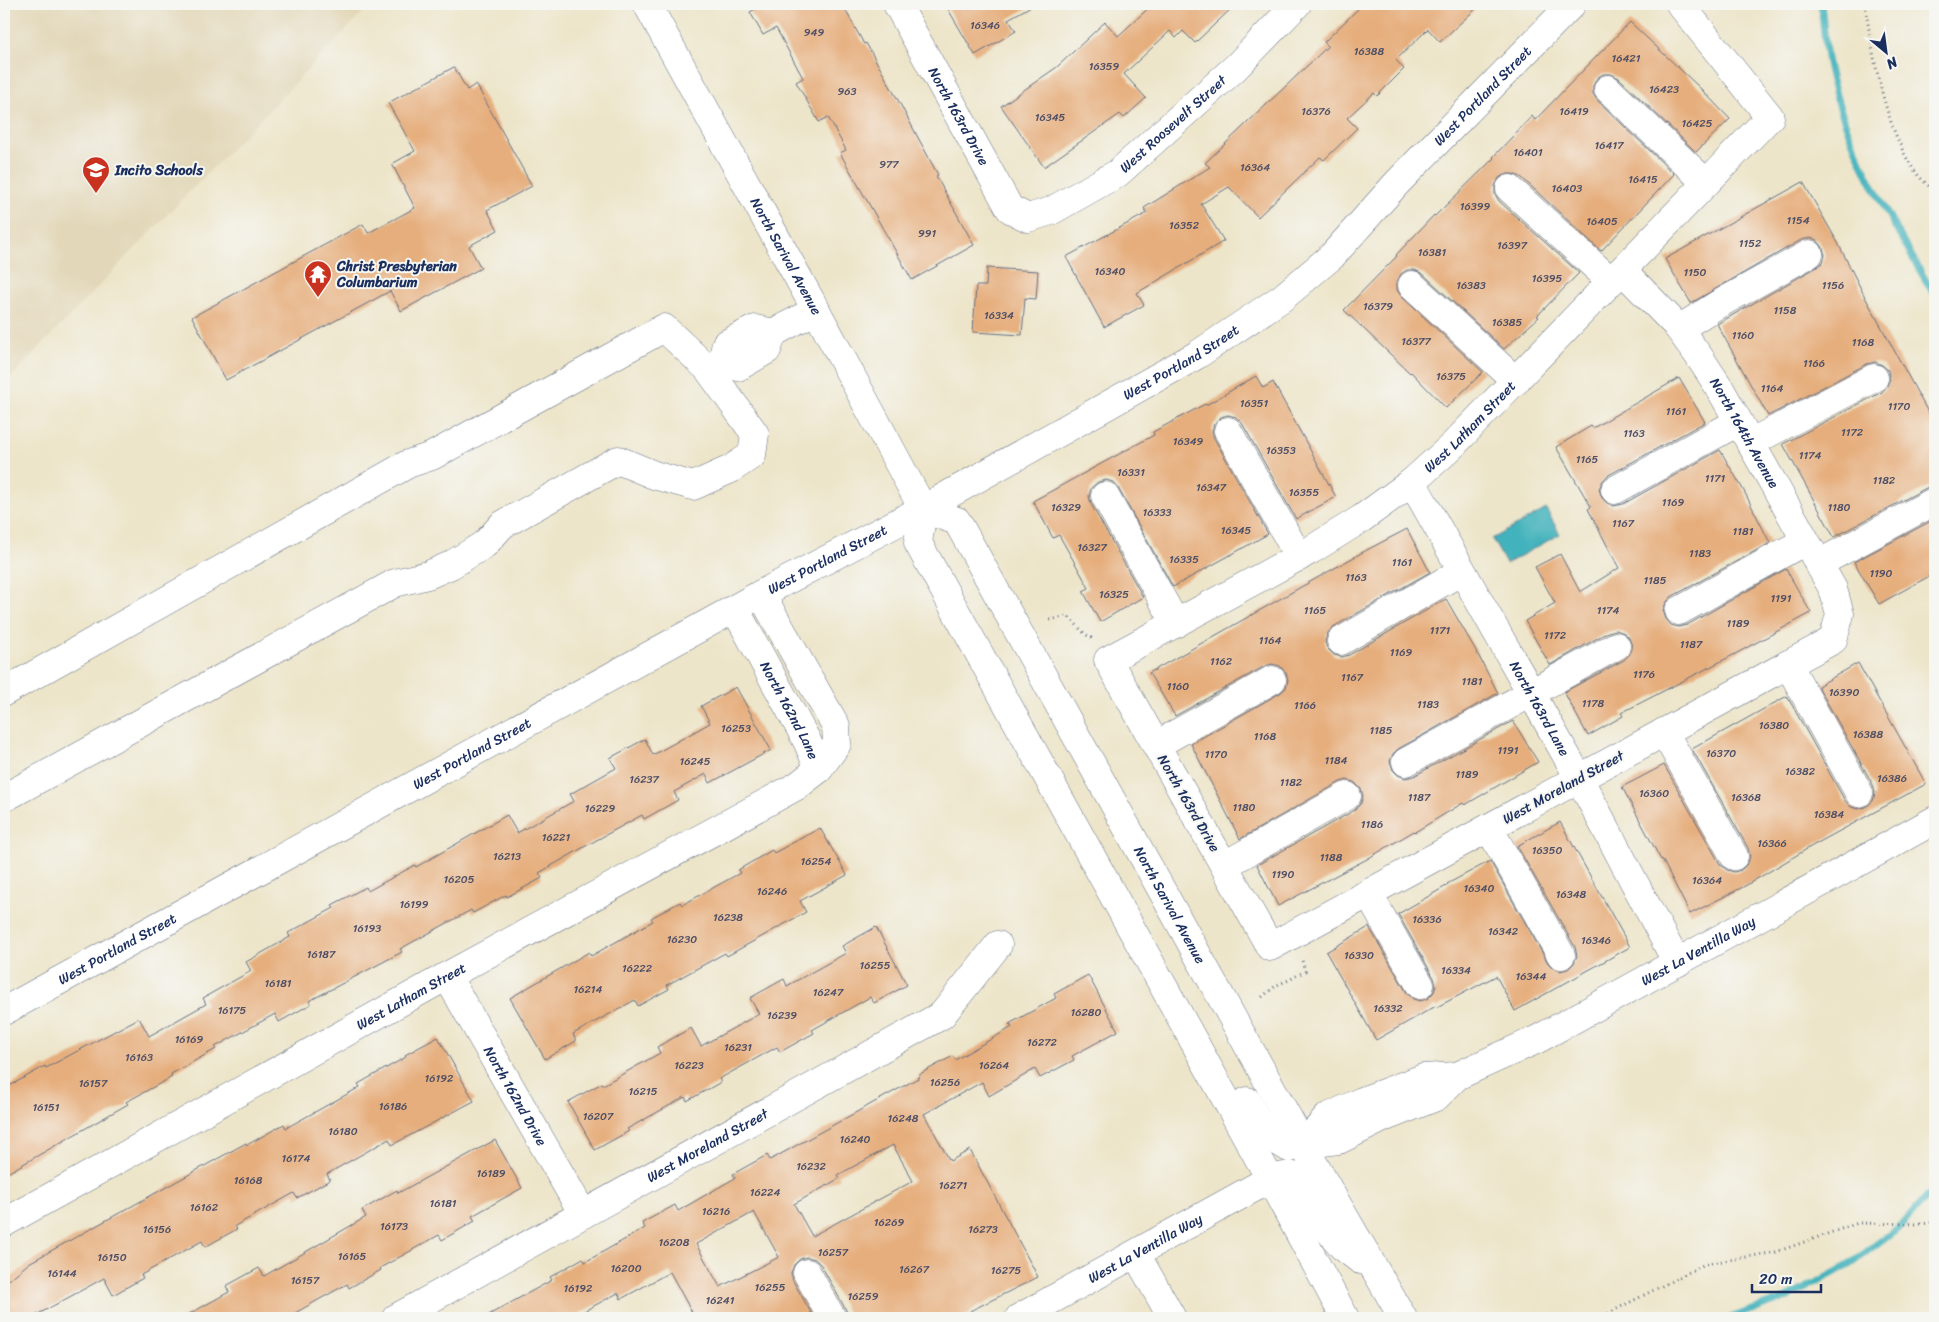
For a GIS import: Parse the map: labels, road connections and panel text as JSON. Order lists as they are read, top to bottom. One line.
{"streets":{"street":["West Portland Street","North 163rd Drive","West Roosevelt Street","North Sarival Avenue","West Latham Street","North 164th Avenue","North 163rd Lane","North 162nd Lane","West Moreland Street","West La Ventilla Way","North 162nd Drive"]},"crossings":[["West Portland Street","North Sarival Avenue"],["West Portland Street","North 162nd Lane"],["North 163rd Drive","West Roosevelt Street"],["North 163rd Drive","West Latham Street"],["North 163rd Drive","West Moreland Street"],["North Sarival Avenue","West La Ventilla Way"],["West Latham Street","North 164th Avenue"],["West Latham Street","North 163rd Lane"],["West Latham Street","North 162nd Lane"],["West Latham Street","North 162nd Drive"],["North 164th Avenue","West Moreland Street"],["North 163rd Lane","West Moreland Street"],["North 163rd Lane","West La Ventilla Way"],["West Moreland Street","North 162nd Drive"]],"places":{"school or university":["Incito Schools"],"temple":["Christ Presbyterian Columbarium"]},"house_numbers":["16346","949","16388","16421","16359","16423","963","16376","16419","16345","16425","16417","16401","977","16364","16415","16403","16399","1154","16405","16352","991","1152","16397","16381","16340","1150","16395","16383","1156","16379","1158","16334","16385","1160","16377","1168","1166","16375","1164","16351","1170","1161","1172","1163","16349","16353","1174","1165","16331","1171","1182","16347","16355","1169","16329","1180","16333","1167","16345","1181","16327","1183","16335","1161","1190","1163","1185","16325","1191","1165","1174","1189","1171","1172","1164","1187","1169","1162","1176","1167","1181","1160","16390","1178","1183","1166","16380","16253","1185","16388","1168","1191","16370","1170","1184","16245","16382","1189","16386","16237","1182","16360","1187","16368","1180","16229","16384","1186","16221","16366","16350","16213","1188","16254","1190","16205","16364","16340","16246","16348","16199","16238","16336","16193","16342","16230","16346","16187","16330","16255","16222","16334","16344","16181","16214","16247","16332","16175","16280","16239","16169","16272","16231","16163","16223","16264","16192","16256","16157","16215","16186","16151","16207","16248","16180","16240","16174","16232","16189","16168","16271","16224","16181","16162","16216","16269","16173","16156","16273","16208","16257","16165","16150","16200","16267","16275","16144","16157","16255","16192","16259","16241"],"scale_bar":"20 m","north":"bottom right"}
